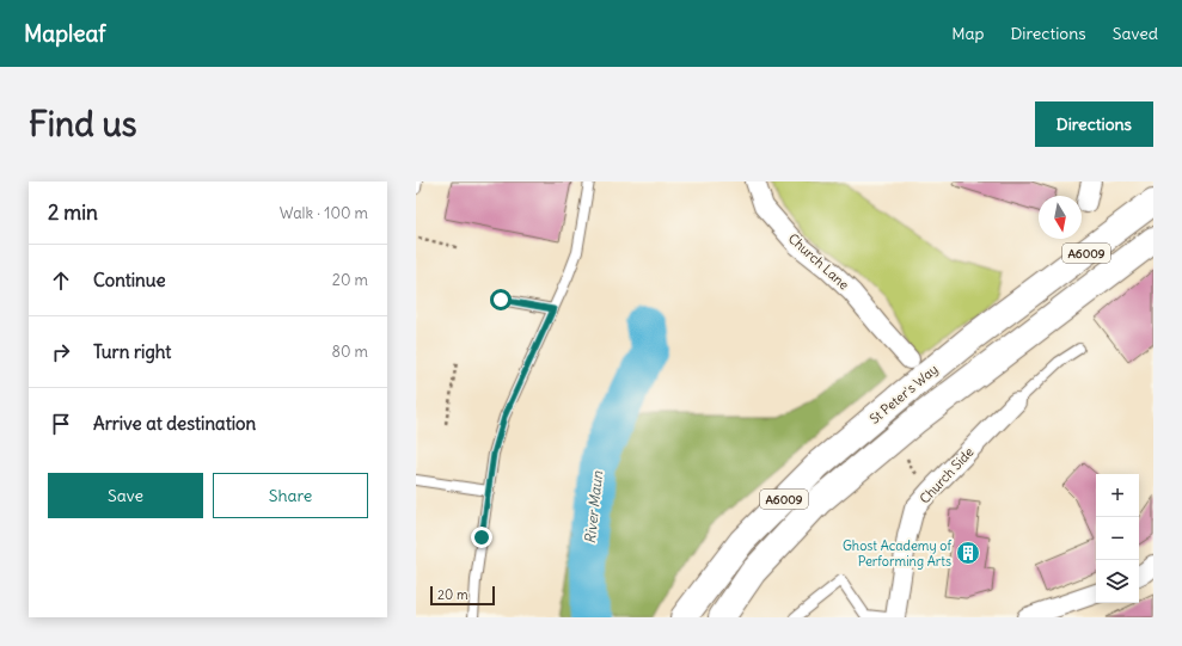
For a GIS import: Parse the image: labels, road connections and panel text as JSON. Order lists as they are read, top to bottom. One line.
{"streets":{"highway":["A6009","St Peter's Way"],"street":["Church Lane","Church Side"]},"water":["River Maun"],"places":{"building":["Ghost Academy of Performing Arts"]},"scale_bar":"20 m","north":"bottom","page":{"header":"Mapleaf","nav":["Map","Directions","Saved"],"buttons":["Directions",["Save","Share"]],"title":"Find us","heading":["2 min","Walk · 100 m"],"list":[["Continue","20 m"],["Turn right","80 m"],"Arrive at destination"],"map_buttons":["+","−"],"scale":"20 m"}}
